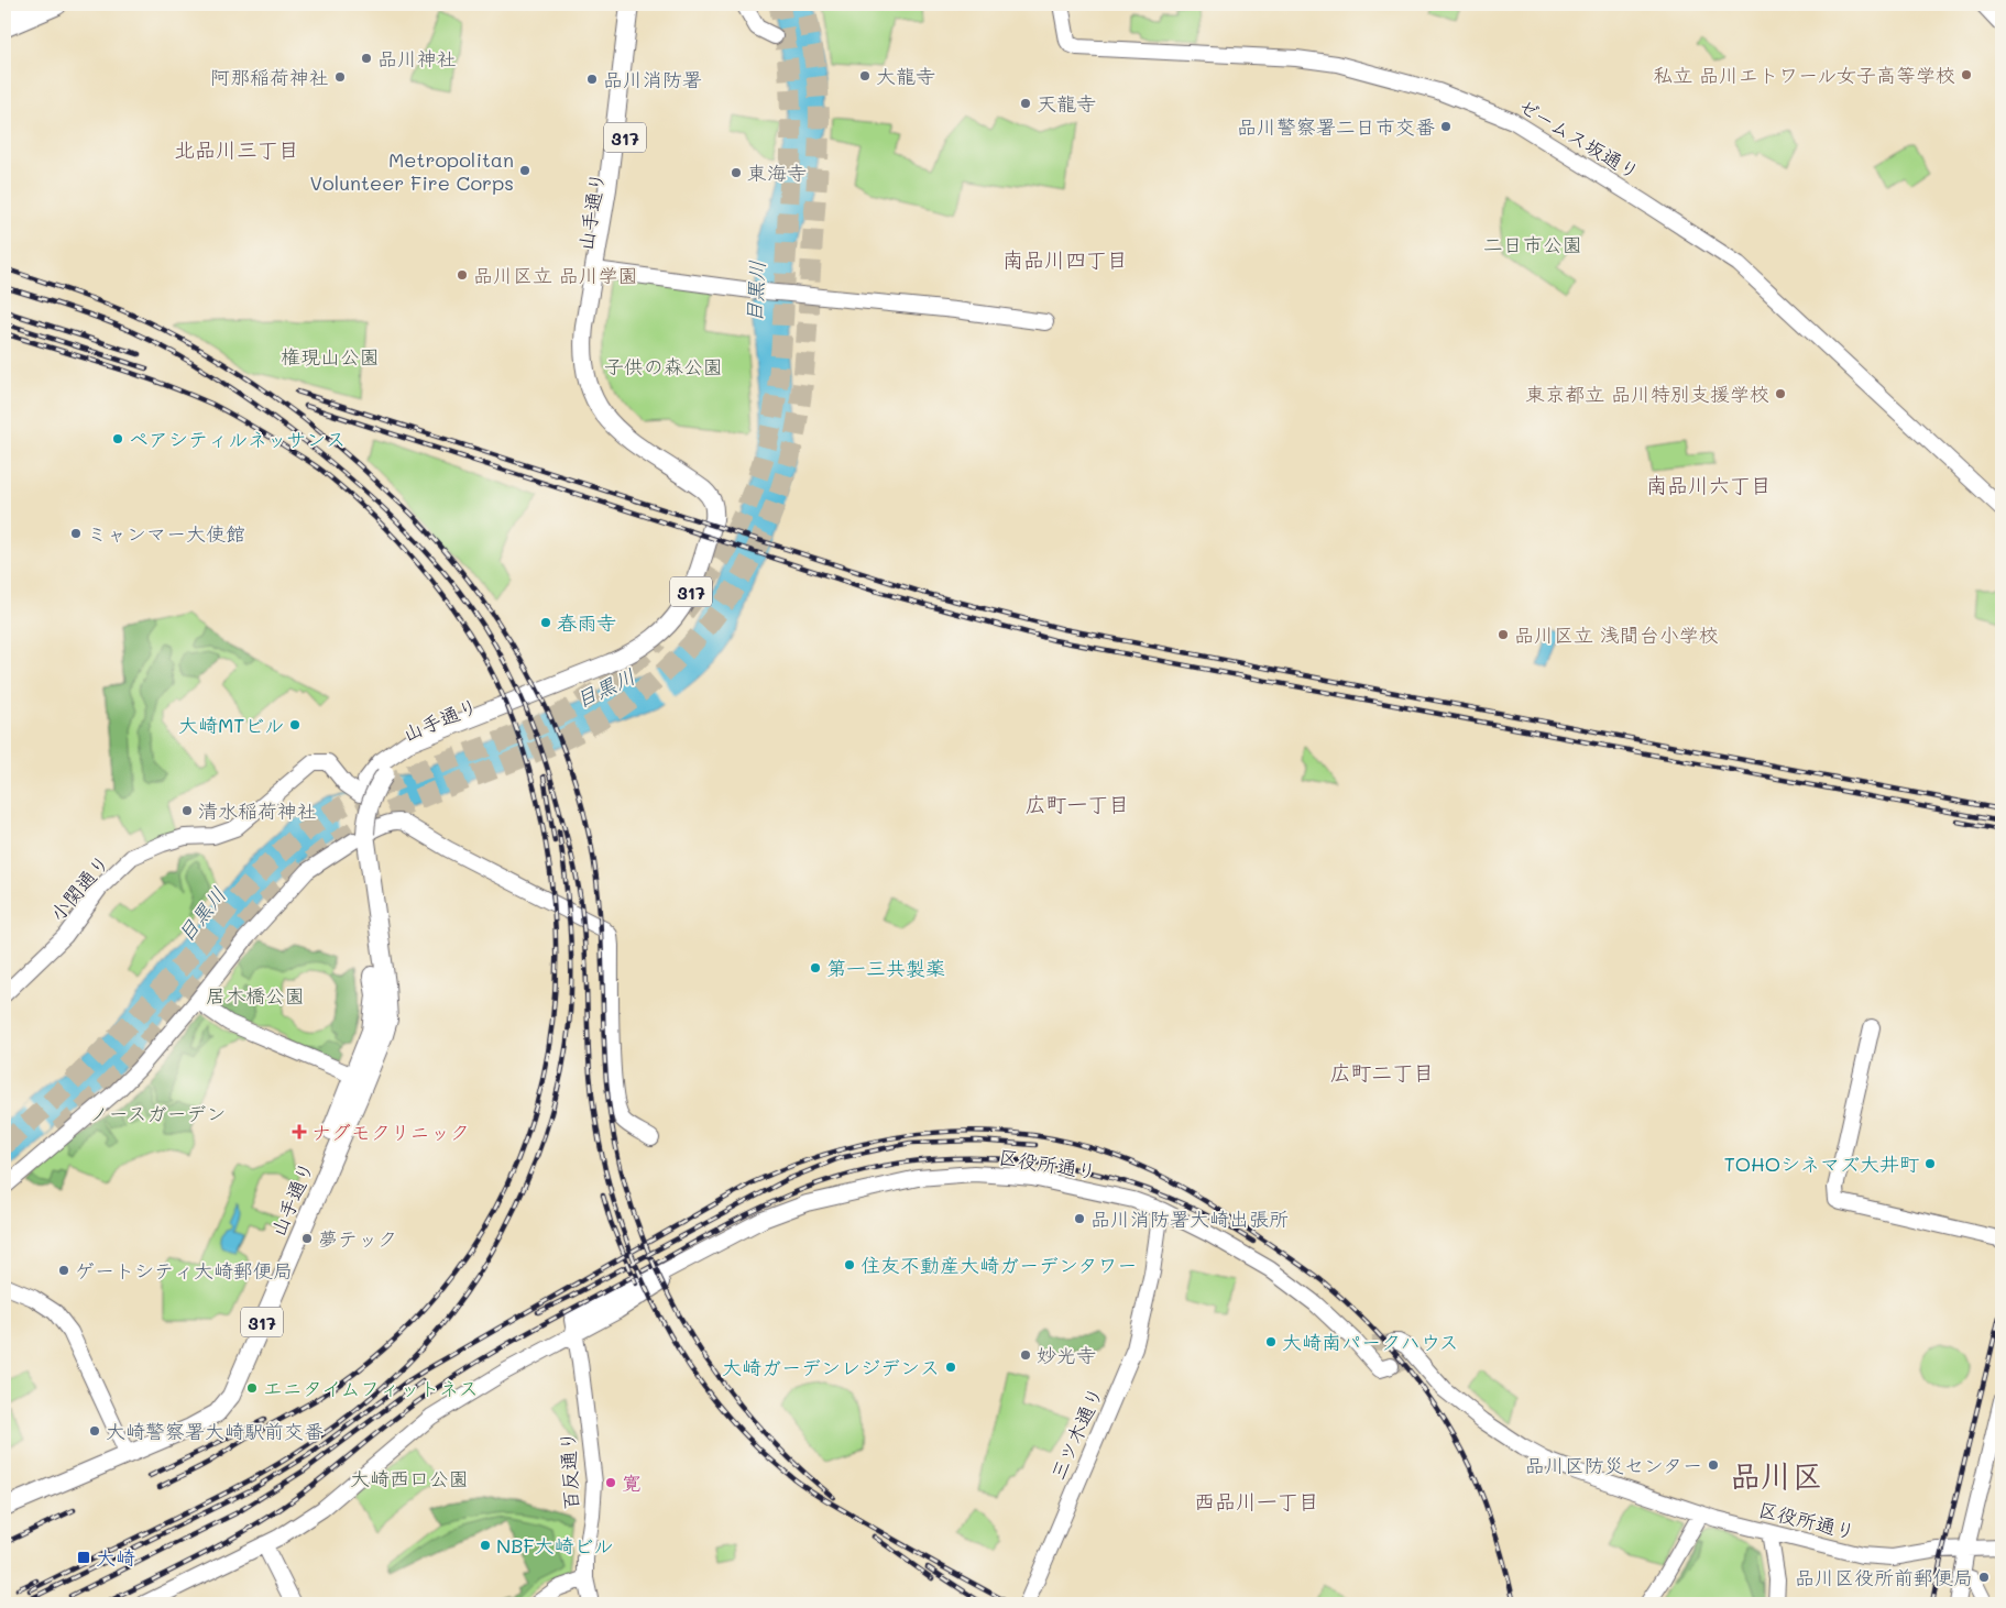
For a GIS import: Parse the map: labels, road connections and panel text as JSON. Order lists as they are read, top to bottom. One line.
{"streets":{"main road":["317","山手通り"],"street":["ゼームス坂通り","小関通り","区役所通り","三ツ木通り","百反通り"]},"crossings":[["山手通り","小関通り"],["区役所通り","三ツ木通り"],["区役所通り","百反通り"]],"districts":["北品川三丁目","南品川四丁目","南品川六丁目","広町一丁目","広町二丁目","品川区","西品川一丁目"],"water":["目黒川"],"parks":["二日市公園","権現山公園","子供の森公園","居木橋公園","ノースガーデン","大崎西口公園"],"places":{"other":["品川神社","私立 品川エトワール女子高等学校","大龍寺","阿那稲荷神社","品川消防署","天龍寺","品川警察署二日市交番","Metropolitan Volunteer Fire Corps","東海寺","品川区立 品川学園","東京都立 品川特別支援学校","ペアシティルネッサンス","ミャンマー大使館","春雨寺","品川区立 浅間台小学校","大崎MTビル","清水稲荷神社","第一三共製薬","TOHOシネマズ大井町","品川消防署大崎出張所","夢テック","住友不動産大崎ガーデンタワー","ゲートシティ大崎郵便局","大崎南パークハウス","妙光寺","大崎ガーデンレジデンス","エニタイムフィットネス","大崎警察署大崎駅前交番","品川区防災センター","寛","NBF大崎ビル","品川区役所前郵便局"],"health":["ナグモクリニック"],"transit":["大崎"]}}
